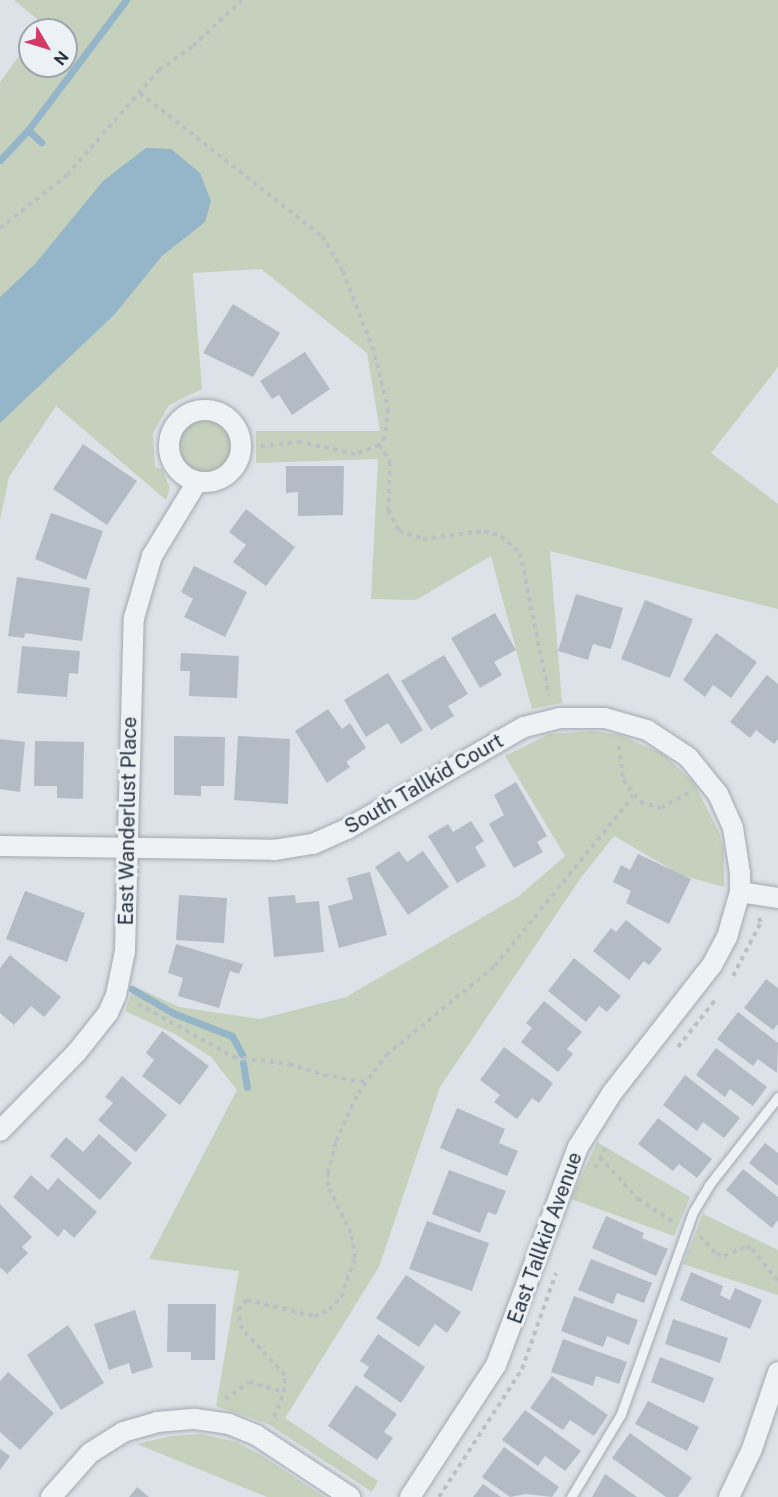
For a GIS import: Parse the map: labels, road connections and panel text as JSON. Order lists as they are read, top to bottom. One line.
{"streets":{"street":["South Tallkid Court","East Wanderlust Place","East Tallkid Avenue"]},"crossings":[["South Tallkid Court","East Wanderlust Place"],["South Tallkid Court","East Tallkid Avenue"]],"north":"bottom right"}
